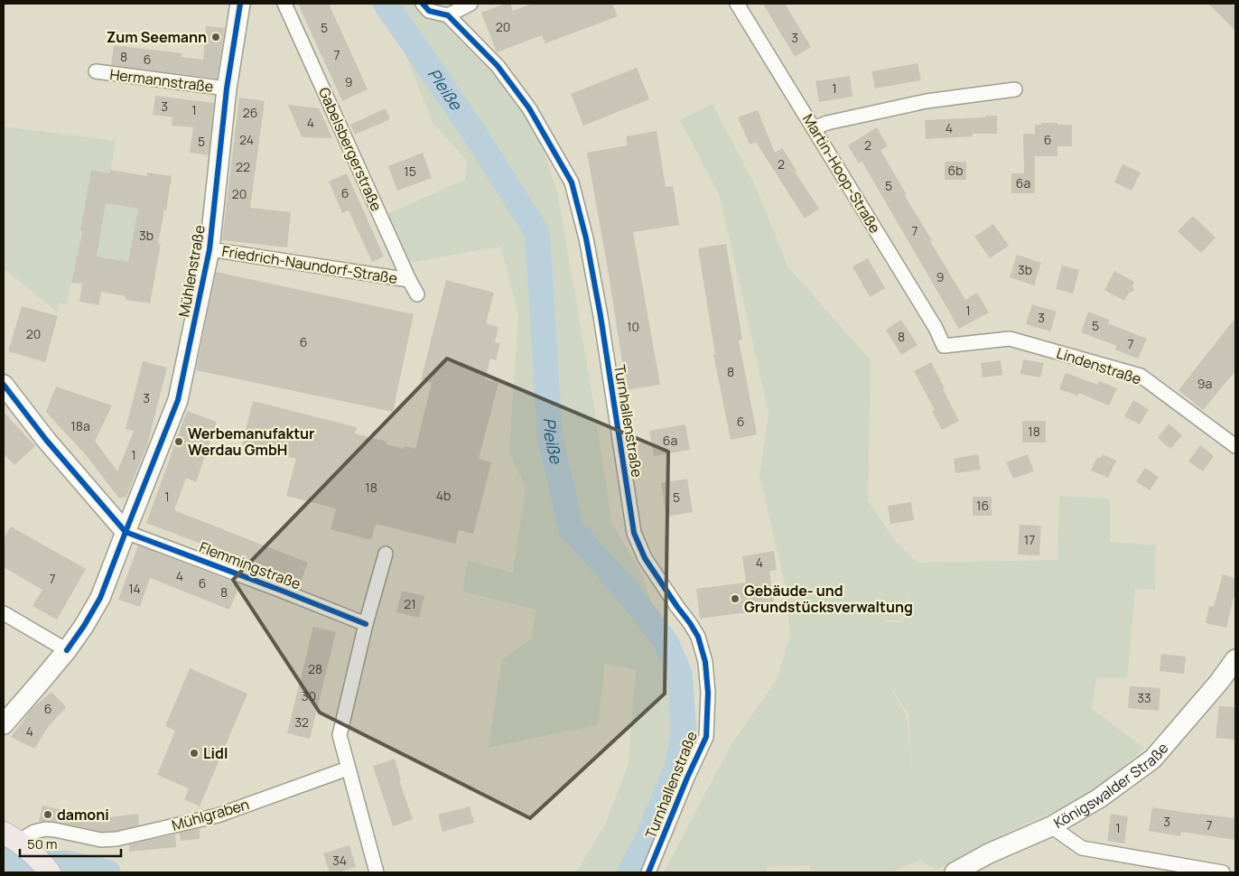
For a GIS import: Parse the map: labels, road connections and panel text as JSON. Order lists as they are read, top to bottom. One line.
{"streets":{"street":["Hermannstraße","Gabelsbergerstraße","Martin-Hoop-Straße","Friedrich-Naundorf-Straße","Mühlenstraße","Lindenstraße","Turnhallenstraße","Flemmingstraße","Königswalder Straße","Mühlgraben"]},"crossings":[["Hermannstraße","Mühlenstraße"],["Gabelsbergerstraße","Friedrich-Naundorf-Straße"],["Martin-Hoop-Straße","Lindenstraße"],["Friedrich-Naundorf-Straße","Mühlenstraße"],["Mühlenstraße","Flemmingstraße"]],"water":["Pleiße"],"places":["Zum Seemann","Werbemanufaktur Werdau GmbH","Gebäude- und Grundstücksverwaltung","Lidl","damoni"],"house_numbers":["20","5","3","7","8","6","9","1","3","1","26","4","4","24","6","5","2","2","22","6b","15","6a","5","6","20","7","3b","3b","9","1","3","5","10","20","8","6","7","8","9a","3","6","18a","18","6a","1","18","4b","1","5","16","17","4","4","7","6","14","8","21","28","30","33","6","32","4","3","7","1","34"],"scale_bar":"50 m"}
